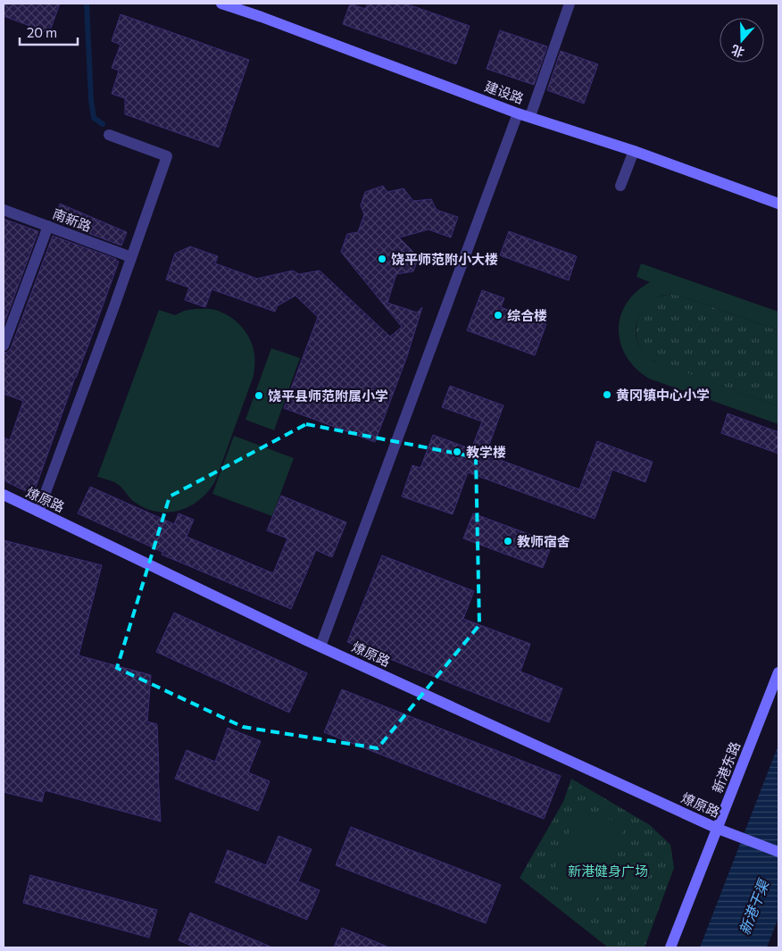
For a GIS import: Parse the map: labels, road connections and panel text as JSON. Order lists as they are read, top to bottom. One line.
{"streets":{"main road":["建设路","燎原路","新港东路"],"street":["南新路"]},"crossings":[["燎原路","新港东路"]],"water":["新港干渠"],"parks":["新港健身广场"],"places":["饶平师范附小大楼","综合楼","黄冈镇中心小学","饶平县师范附属小学","教学楼","教师宿舍"],"scale_bar":"20 m","north":"bottom"}
